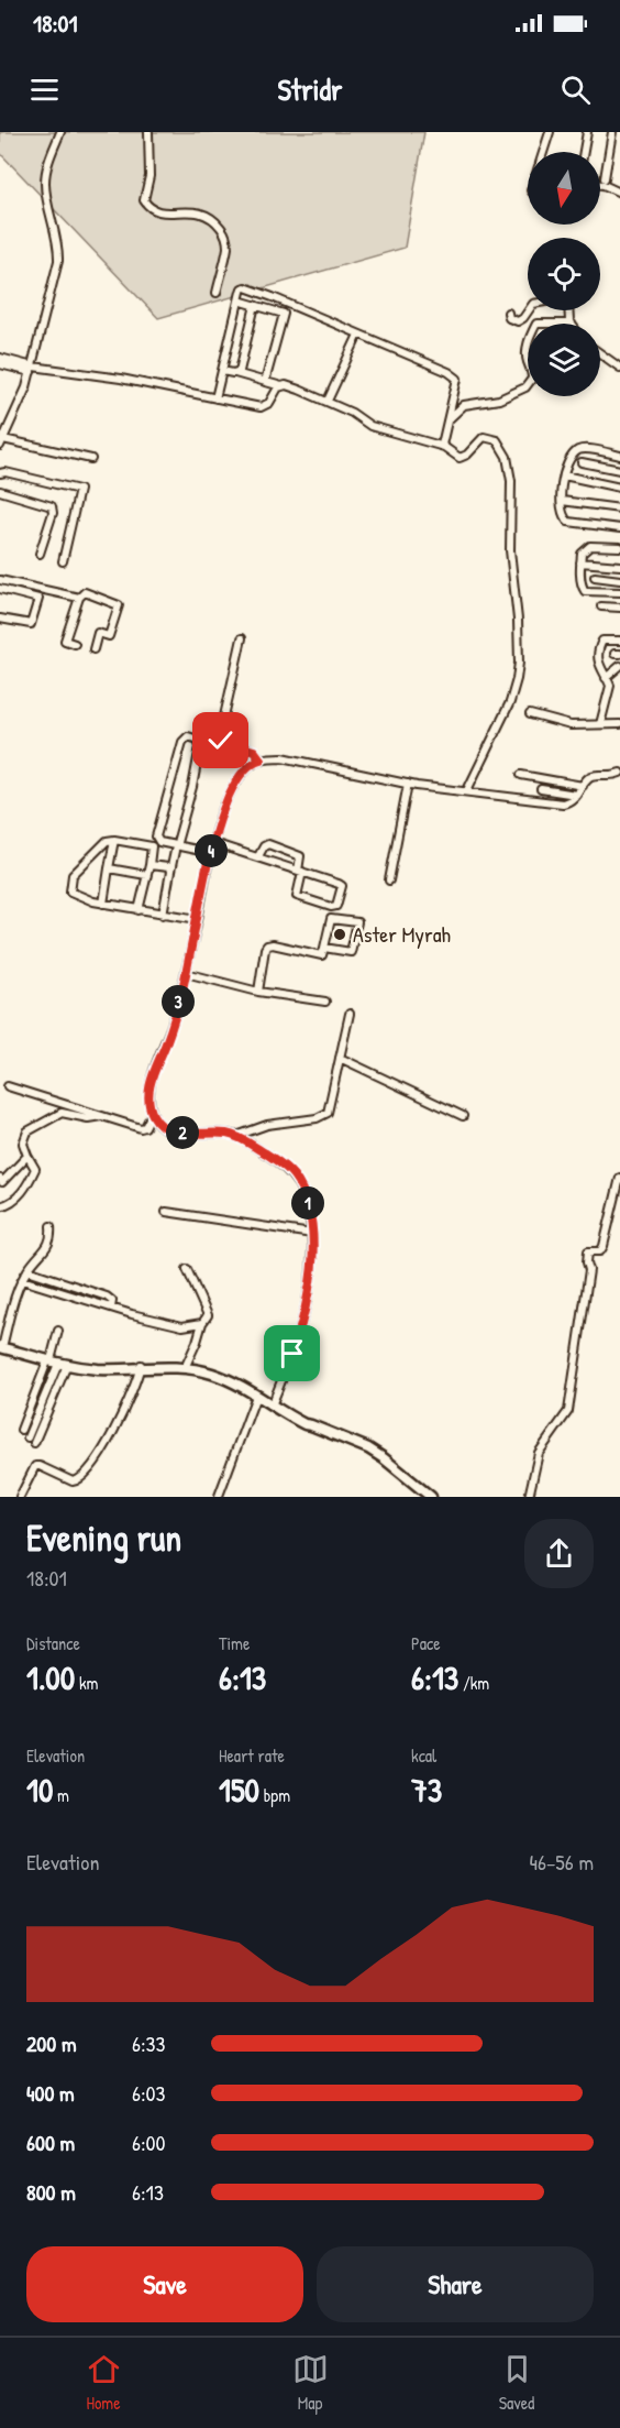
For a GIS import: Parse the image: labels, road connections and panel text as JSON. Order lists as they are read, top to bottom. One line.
{"places":["Aster Myrah"],"north":"bottom","page":{"status":"18:01","header":"Stridr","pins":["4","3","2","1"],"heading":["Evening run","18:01"],"stats":[["Distance","1.00 km"],["Time","6:13"],["Pace","6:13 /km"],["Elevation","10 m"],["Heart rate","150 bpm"],["kcal","73"]],"chart":["Elevation","46–56 m"],"list":[{"name":"200 m","note":"6:33"},{"name":"400 m","note":"6:03"},{"name":"600 m","note":"6:00"},{"name":"800 m","note":"6:13"}],"buttons":["Save","Share"],"tabs":["Home","Map","Saved"]}}
